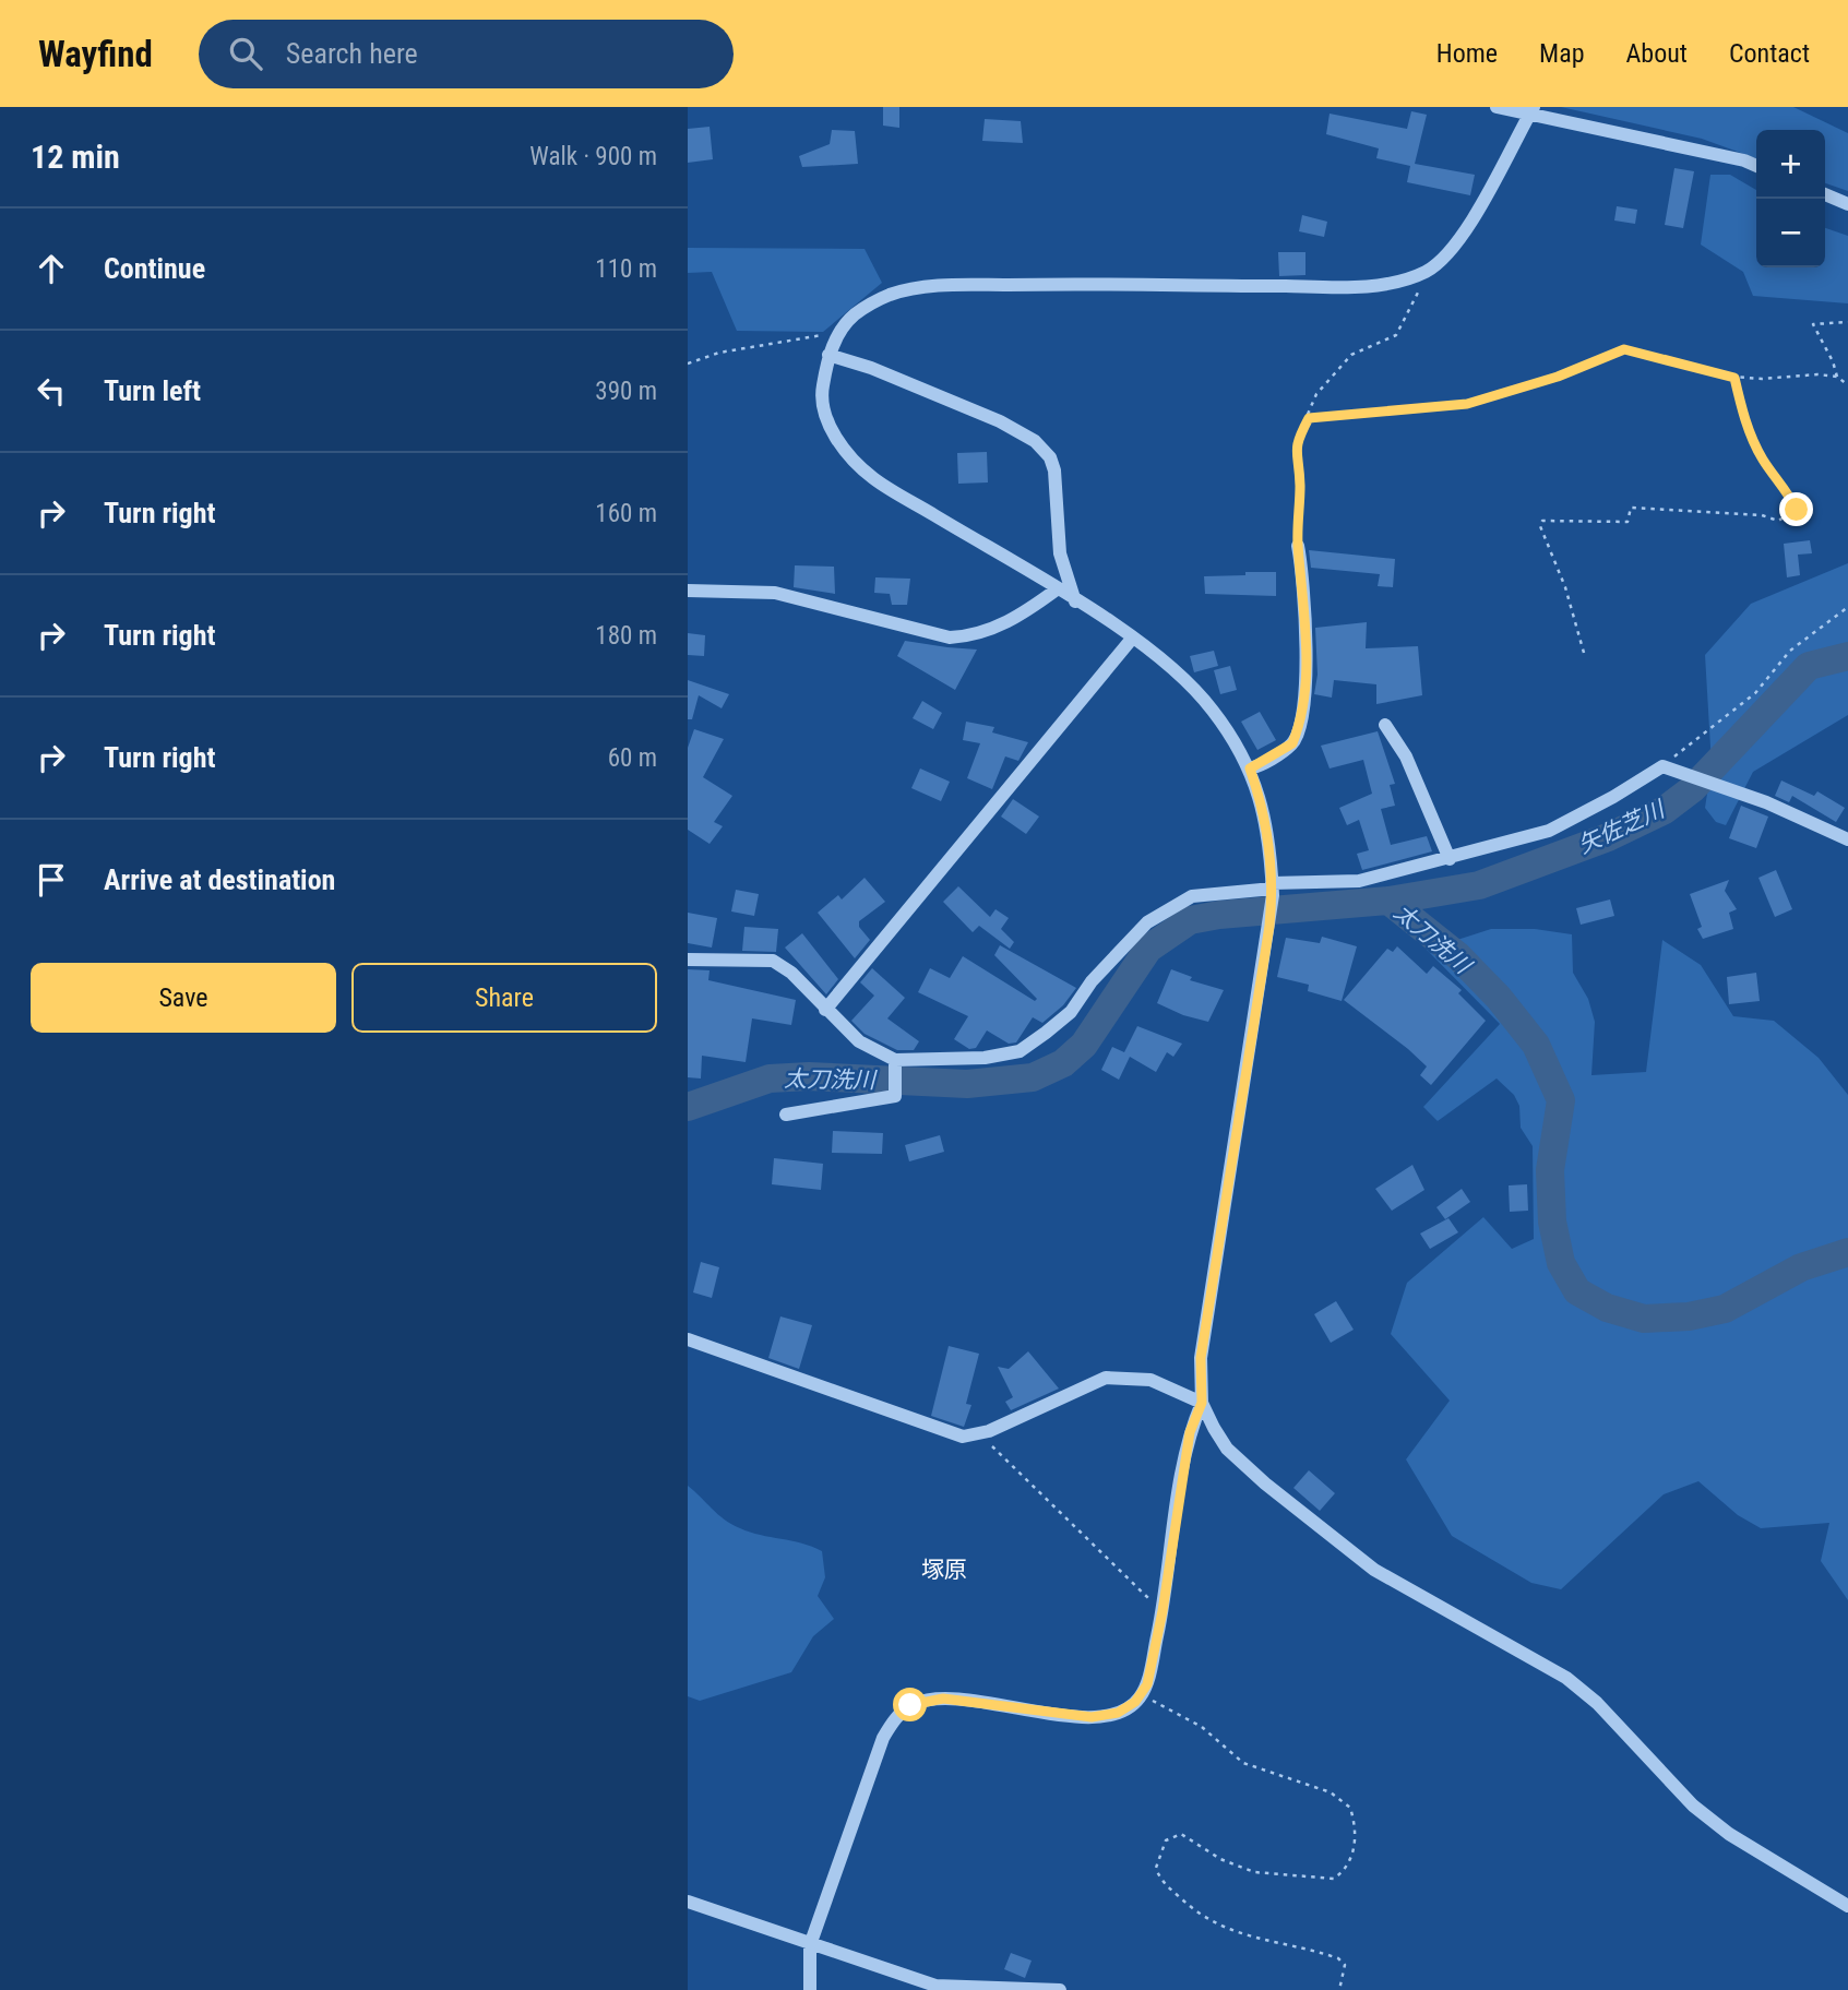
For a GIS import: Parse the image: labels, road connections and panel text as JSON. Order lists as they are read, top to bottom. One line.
{"districts":["塚原"],"water":["矢佐芝川","太刀洗川"],"page":{"header":"Wayfind","search":"Search here","nav":["Home","Map","About","Contact"],"heading":["12 min","Walk · 900 m"],"map_buttons":["+","−"],"list":[["Continue","110 m"],["Turn left","390 m"],["Turn right","160 m"],["Turn right","180 m"],["Turn right","60 m"],"Arrive at destination"],"buttons":["Save","Share"]}}
